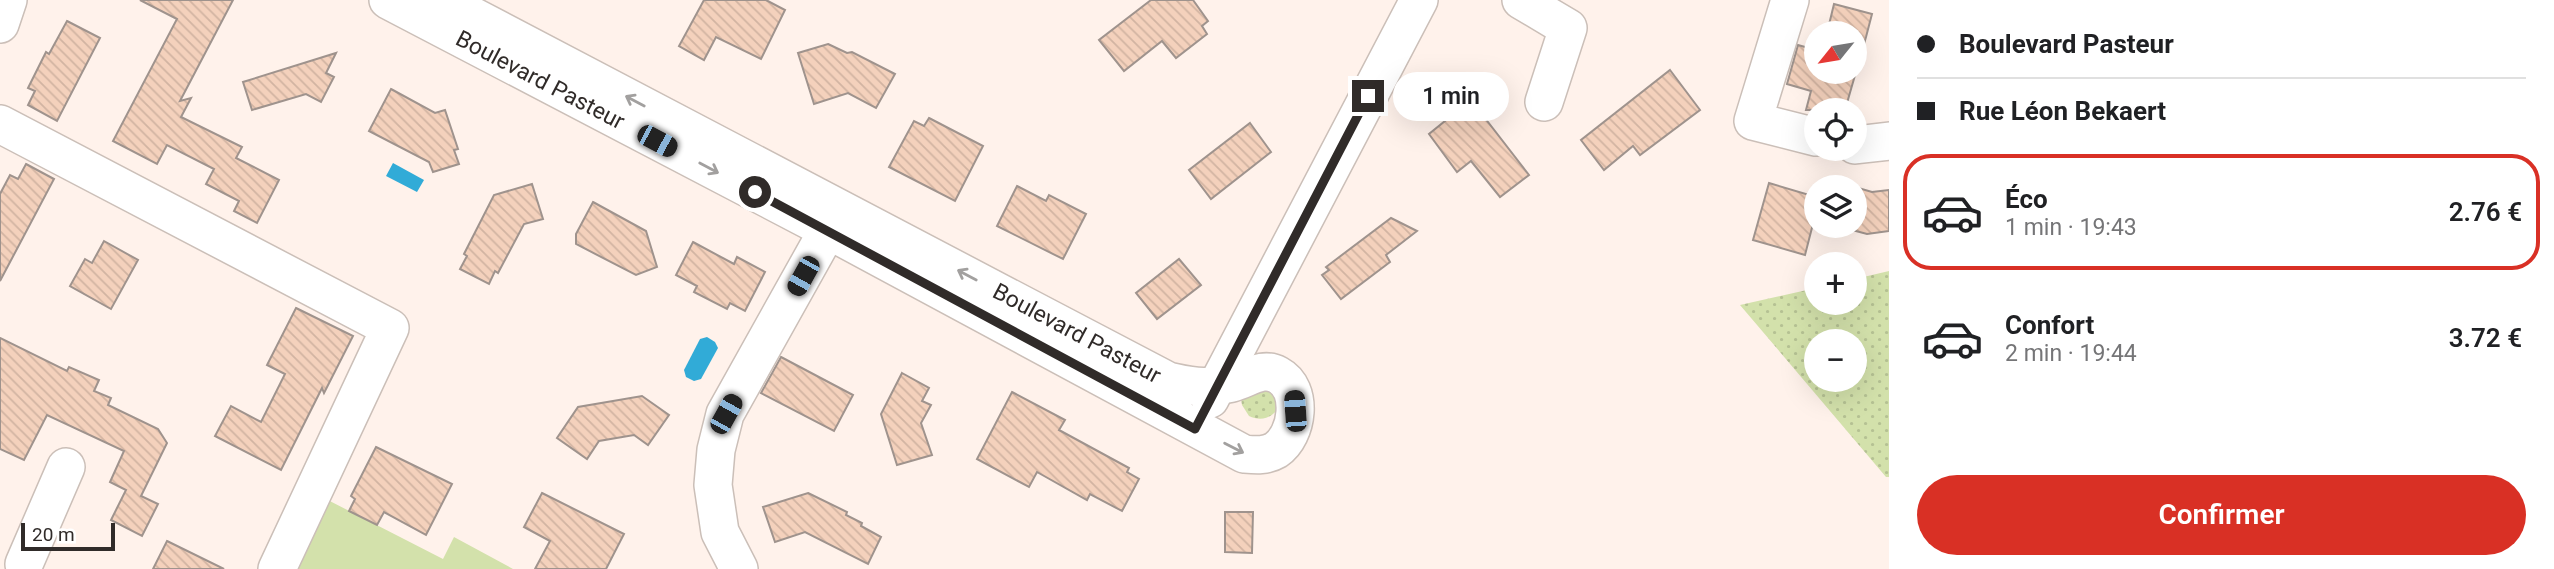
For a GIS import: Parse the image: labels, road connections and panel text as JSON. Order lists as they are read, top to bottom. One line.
{"streets":{"street":["Boulevard Pasteur"]},"scale_bar":"20 m","north":"bottom left","page":{"banner":["Boulevard Pasteur","Rue Léon Bekaert"],"map_buttons":["+","−"],"bubble":"1 min","list":[{"name":"Éco","note":"1 min · 19:43","value":"2.76 €"},{"name":"Confort","note":"2 min · 19:44","value":"3.72 €"}],"buttons":"Confirmer","scale":"20 m"}}
